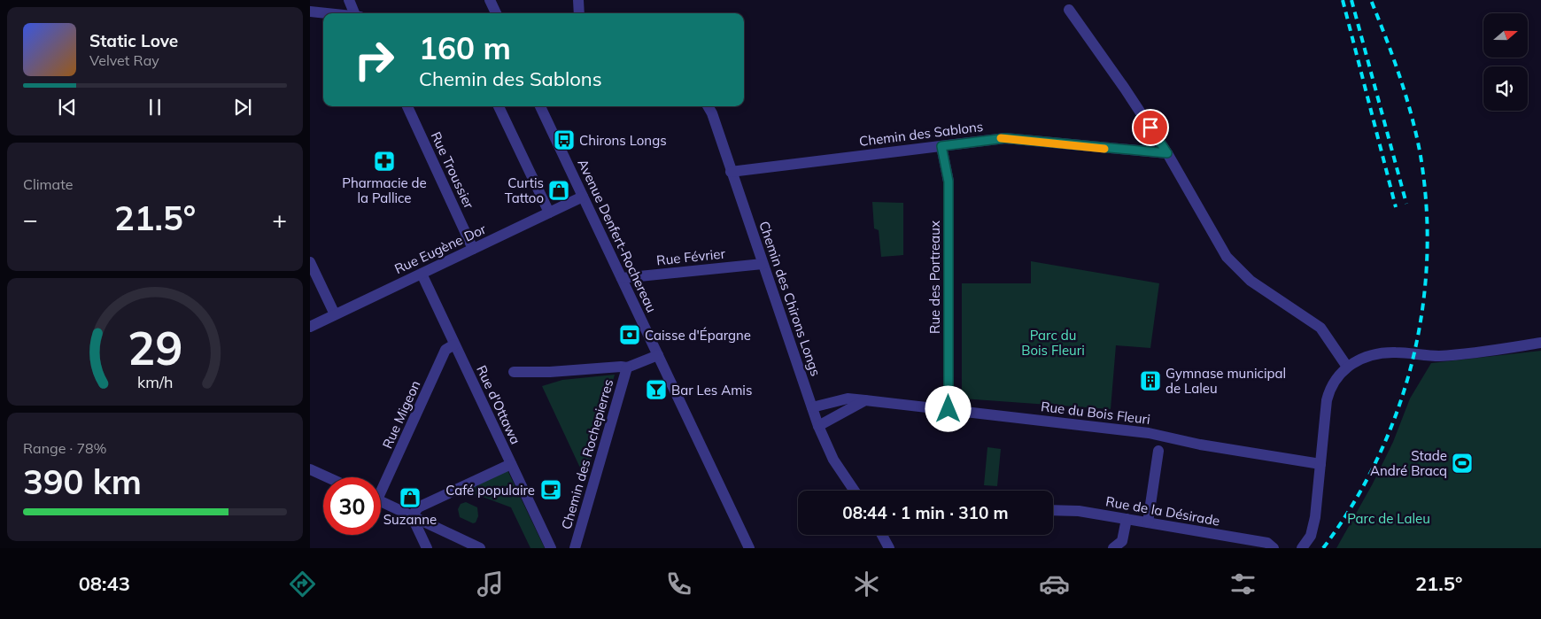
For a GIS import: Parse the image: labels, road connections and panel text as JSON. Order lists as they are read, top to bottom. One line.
{"streets":{"street":["Chemin des Sablons","Rue Troussier","Avenue Denfert-Rochereau","Rue Eugène Dor","Rue Février","Rue des Portreaux","Chemin des Chirons Longs","Rue d'Ottawa","Rue du Bois Fleuri","Rue Migeon","Chemin des Rochepierres","Rue de la Désirade"]},"crossings":[["Chemin des Sablons","Rue des Portreaux"],["Chemin des Sablons","Chemin des Chirons Longs"],["Rue Troussier","Rue Eugène Dor"],["Avenue Denfert-Rochereau","Rue Eugène Dor"],["Avenue Denfert-Rochereau","Rue Février"],["Rue Eugène Dor","Rue d'Ottawa"],["Rue Février","Chemin des Chirons Longs"],["Rue des Portreaux","Rue du Bois Fleuri"],["Chemin des Chirons Longs","Rue du Bois Fleuri"],["Rue d'Ottawa","Rue Migeon"]],"parks":["Parc du Bois Fleuri","Parc de Laleu"],"places":{"bus stop":["Chirons Longs"],"pharmacy":["Pharmacie de la Pallice"],"shop":["Curtis Tattoo","Suzanne"],"bank":["Caisse d'Épargne"],"building":["Gymnase municipal de Laleu"],"bar":["Bar Les Amis"],"sports":["Stade André Bracq"],"cafe":["Café populaire"]},"north":"right","page":{"turn":["160 m","Chemin des Sablons"],"song":["Static Love","Velvet Ray"],"tile":["Climate",["Range · 78%","390 km"]],"heat":["−","21.5°","+"],"limit":"30","trip":"08:44 · 1 min · 310 m","tabs":["08:43","21.5°"],"gauge":["29","km/h"]}}
